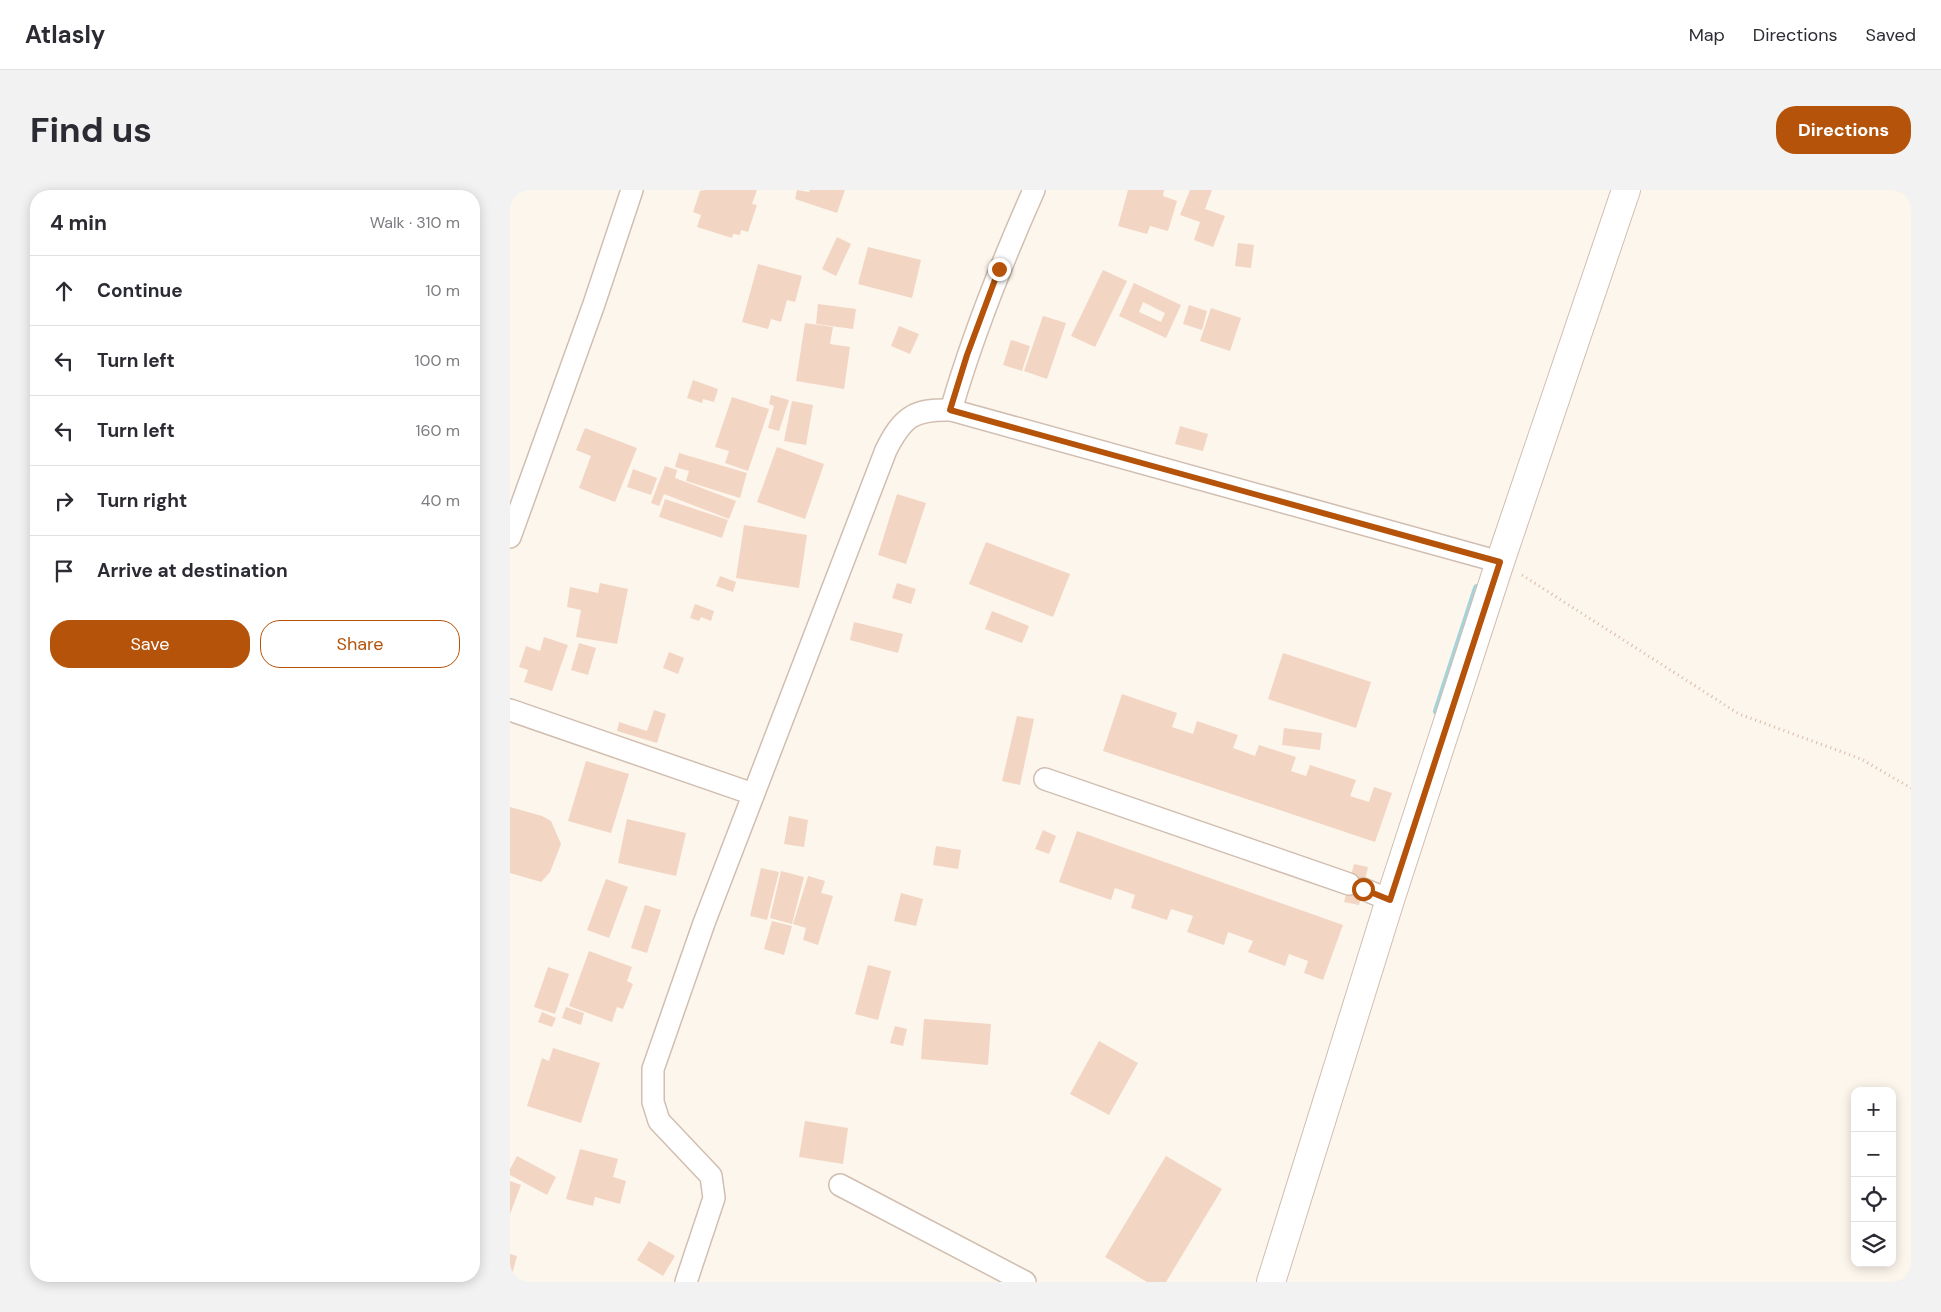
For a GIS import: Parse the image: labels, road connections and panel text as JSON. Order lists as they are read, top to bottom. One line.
{"page":{"header":"Atlasly","nav":["Map","Directions","Saved"],"buttons":["Directions",["Save","Share"]],"title":"Find us","heading":["4 min","Walk · 310 m"],"list":[["Continue","10 m"],["Turn left","100 m"],["Turn left","160 m"],["Turn right","40 m"],"Arrive at destination"],"map_buttons":["+","−"]}}
